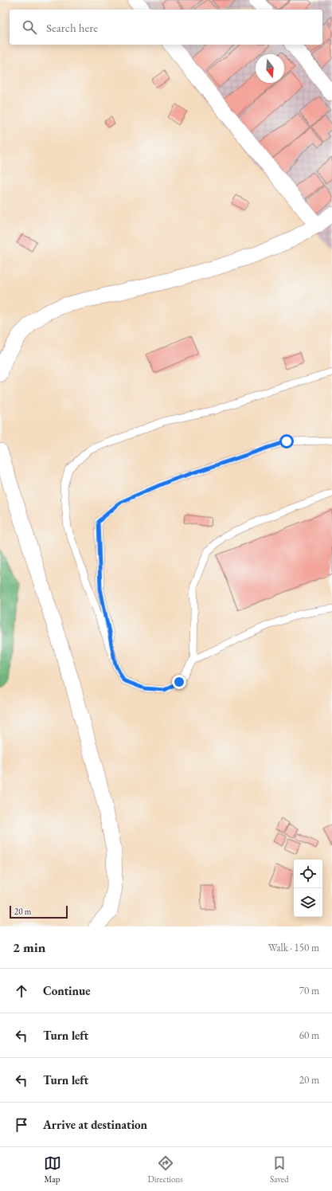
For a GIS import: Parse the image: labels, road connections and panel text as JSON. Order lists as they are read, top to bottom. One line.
{"scale_bar":"20 m","north":"bottom","page":{"search":"Search here","scale":"20 m","heading":["2 min","Walk · 150 m"],"list":[["Continue","70 m"],["Turn left","60 m"],["Turn left","20 m"],"Arrive at destination"],"nav":["Map","Directions","Saved"]}}
